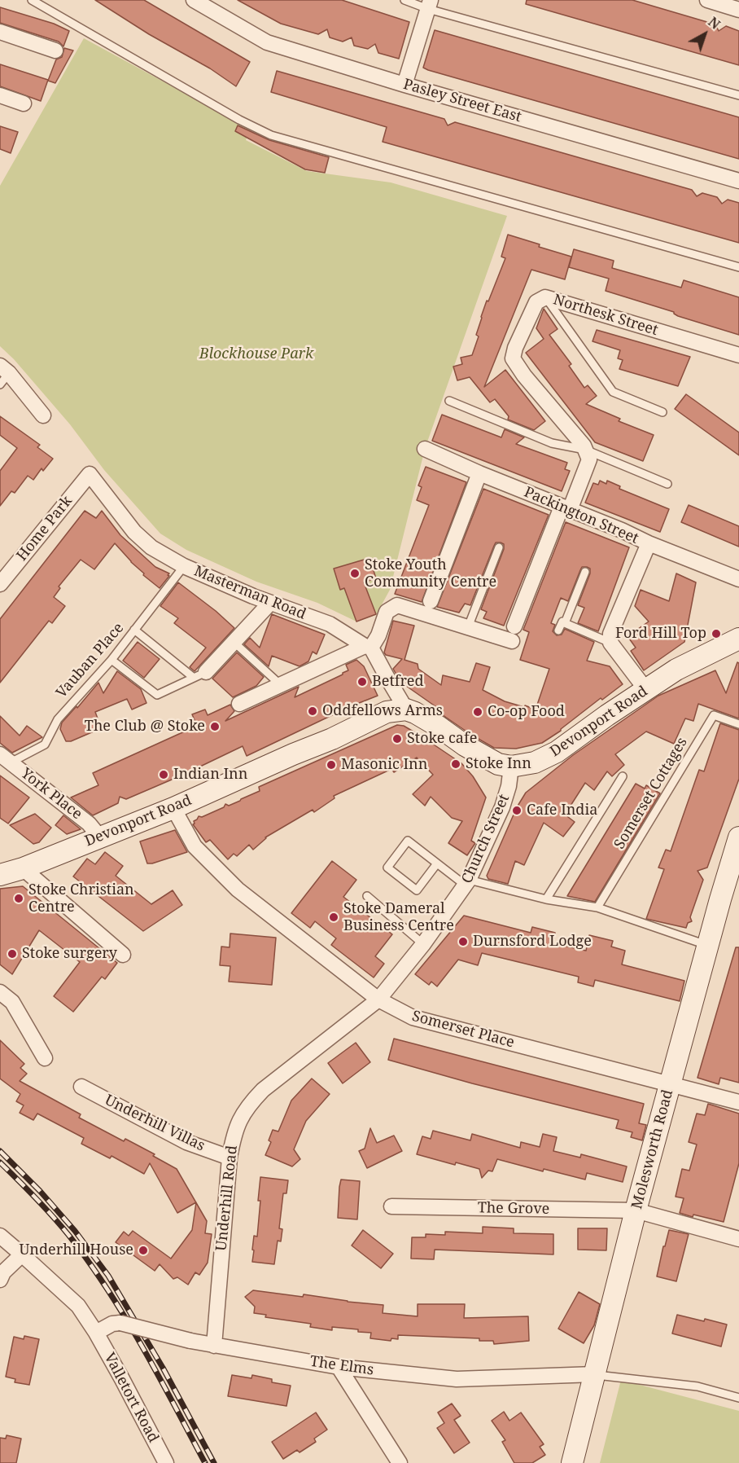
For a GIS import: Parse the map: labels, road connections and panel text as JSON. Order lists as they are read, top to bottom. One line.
{"streets":{"main road":["Devonport Road","Molesworth Road"],"street":["Pasley Street East","Northesk Street","Packington Street","Home Park","Masterman Road","York Place","Church Street","Somerset Place","Underhill Villas","Underhill Road","The Grove","The Elms","Valletort Road"],"lane":["Vauban Place","Somerset Cottages"]},"crossings":[["Home Park","Masterman Road"],["Masterman Road","Vauban Place"],["Masterman Road","Devonport Road"],["Vauban Place","York Place"],["Devonport Road","York Place"],["Devonport Road","Church Street"],["Devonport Road","Somerset Place"],["Church Street","Somerset Place"],["Church Street","Underhill Road"],["Somerset Place","Molesworth Road"],["Somerset Place","Underhill Road"],["Underhill Villas","Underhill Road"],["Molesworth Road","The Grove"],["Molesworth Road","The Elms"],["Underhill Road","The Elms"],["The Elms","Valletort Road"]],"parks":["Blockhouse Park"],"places":["Stoke Youth Community Centre","Ford Hill Top","Betfred","Oddfellows Arms","Co-op Food","The Club @ Stoke","Stoke cafe","Stoke Inn","Masonic Inn","Indian Inn","Cafe India","Stoke Christian Centre","Stoke Dameral Business Centre","Durnsford Lodge","Stoke surgery","Underhill House"],"north":"top right"}
